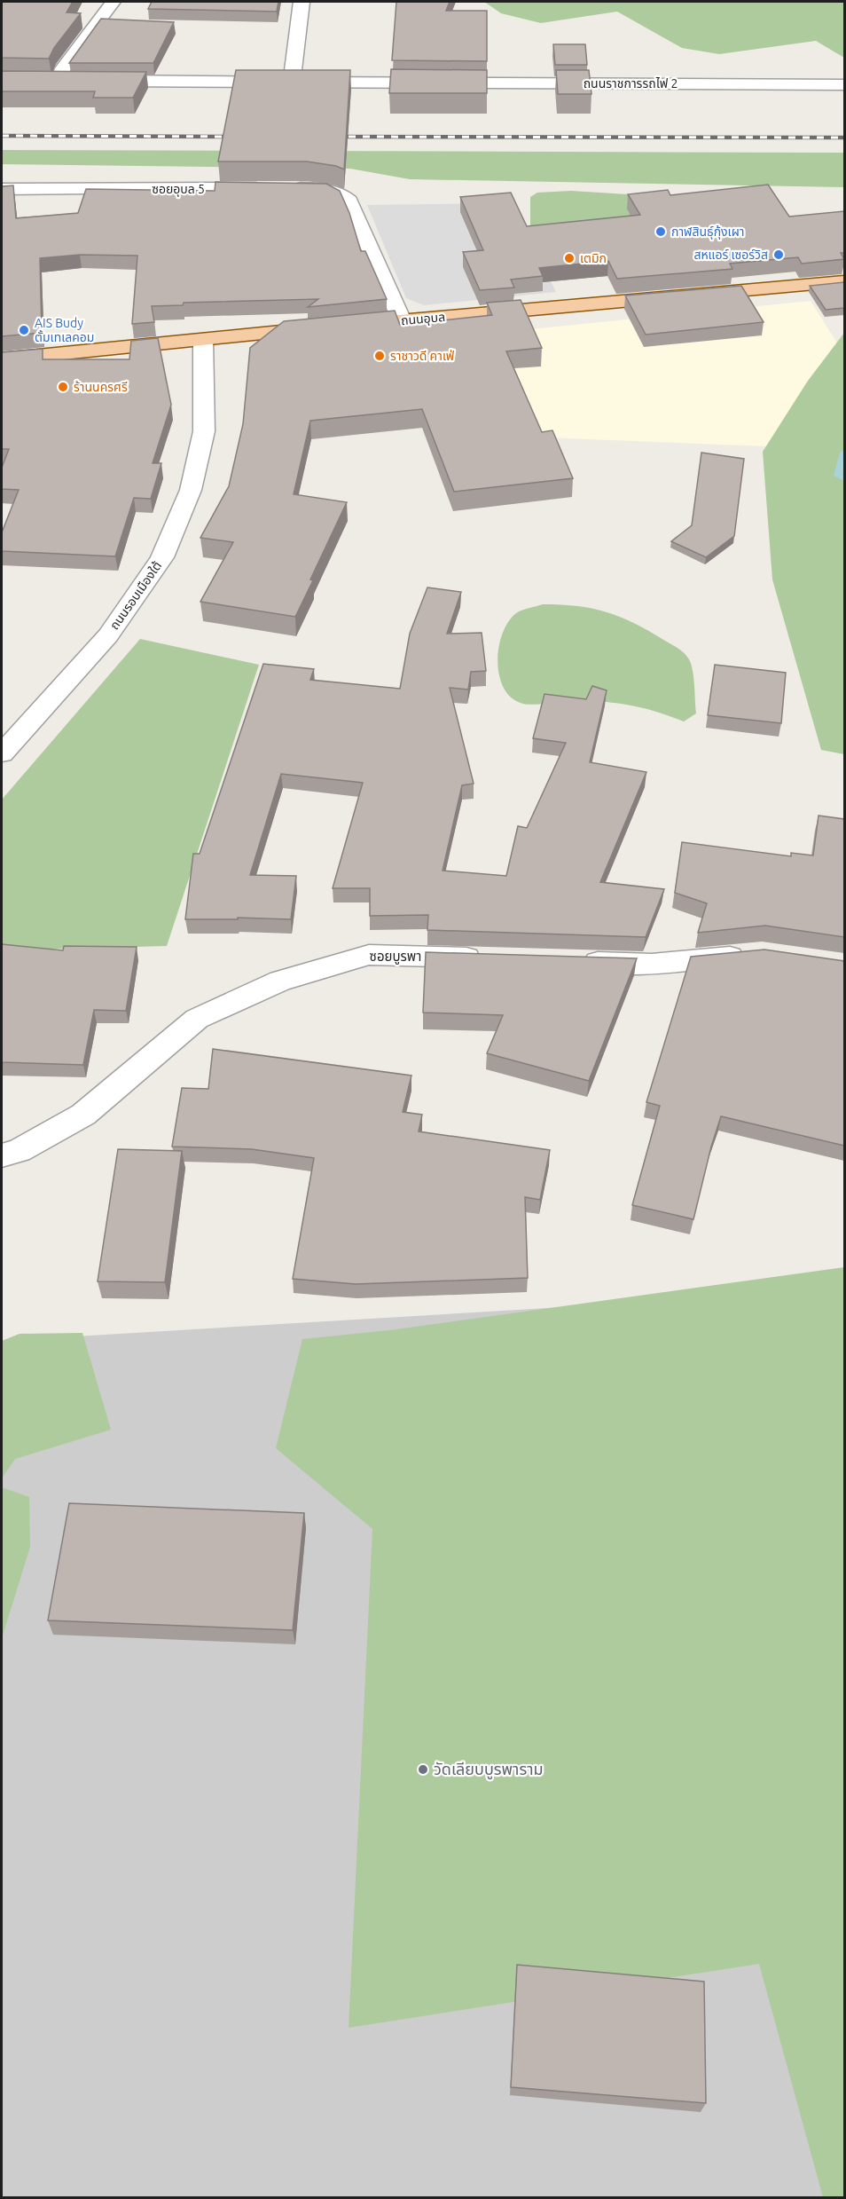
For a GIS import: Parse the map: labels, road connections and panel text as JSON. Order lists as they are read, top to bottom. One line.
{"streets":{"main road":["ถนนอุบล"],"street":["ถนนราชการรถไฟ 2","ซอยอุบล 5","ถนนรอบเมืองใต้","ซอยบูรพา"]},"crossings":[["ซอยอุบล 5","ถนนอุบล"],["ถนนอุบล","ถนนรอบเมืองใต้"]],"places":["กาฬสินธุ์กุ้งเผา","สหแอร์ เซอร์วิส","เตมิก","AIS Budy ตั้มเทเลคอม","ราชาวดี คาเฟ่","ร้านนครศรี","วัดเลียบบูรพาราม"]}
